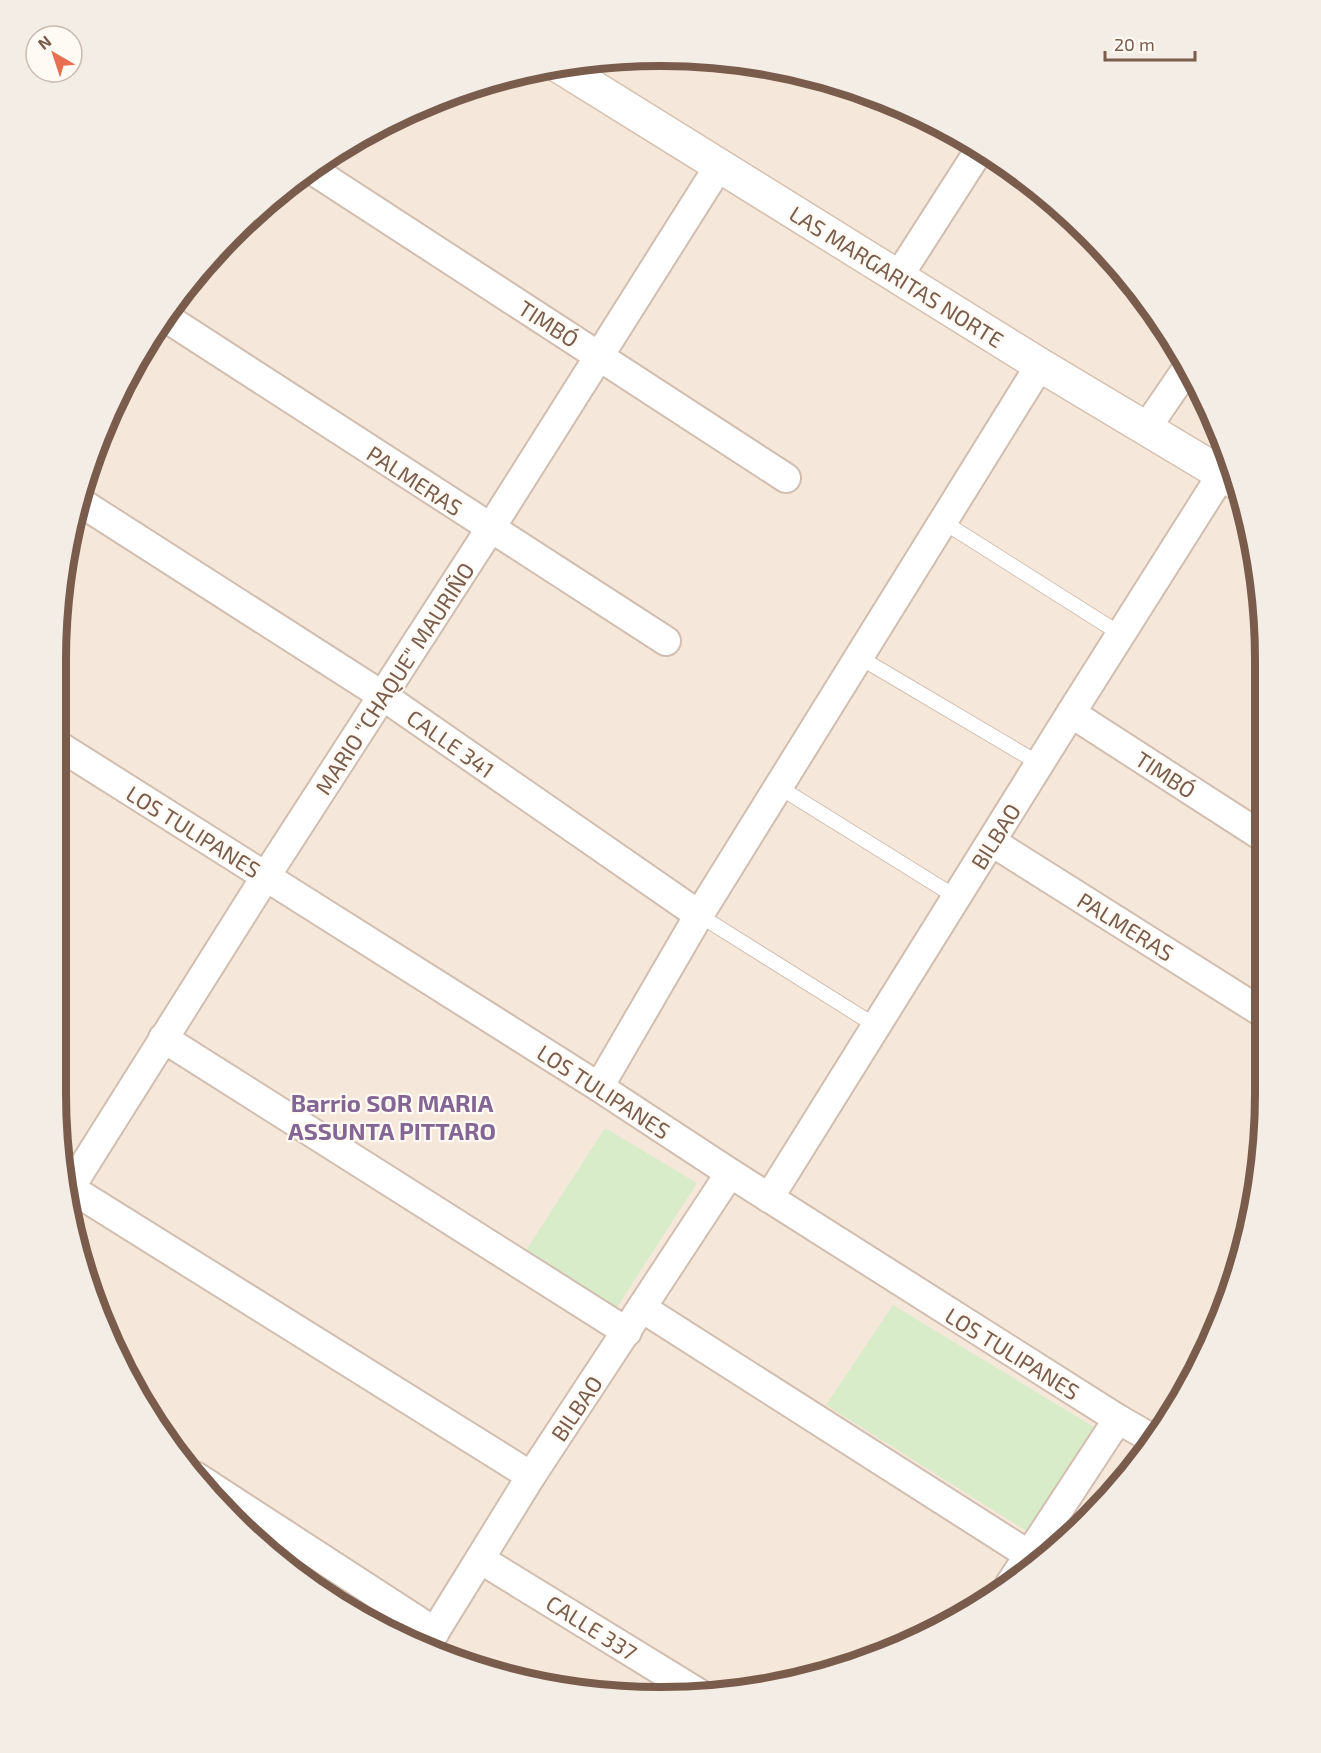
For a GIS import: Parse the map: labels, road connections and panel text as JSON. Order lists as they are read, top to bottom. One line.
{"streets":{"street":["LAS MARGARITAS NORTE","TIMBÓ","PALMERAS","MARIO \"CHAQUE\" MAURIÑO","CALLE 341","LOS TULIPANES","BILBAO","CALLE 337"]},"crossings":[["LAS MARGARITAS NORTE","MARIO \"CHAQUE\" MAURIÑO"],["TIMBÓ","MARIO \"CHAQUE\" MAURIÑO"],["TIMBÓ","BILBAO"],["PALMERAS","MARIO \"CHAQUE\" MAURIÑO"],["PALMERAS","BILBAO"],["MARIO \"CHAQUE\" MAURIÑO","CALLE 341"],["MARIO \"CHAQUE\" MAURIÑO","LOS TULIPANES"],["LOS TULIPANES","BILBAO"],["BILBAO","CALLE 337"]],"districts":["Barrio SOR MARIA ASSUNTA PITTARO"],"scale_bar":"20 m","north":"top left"}
